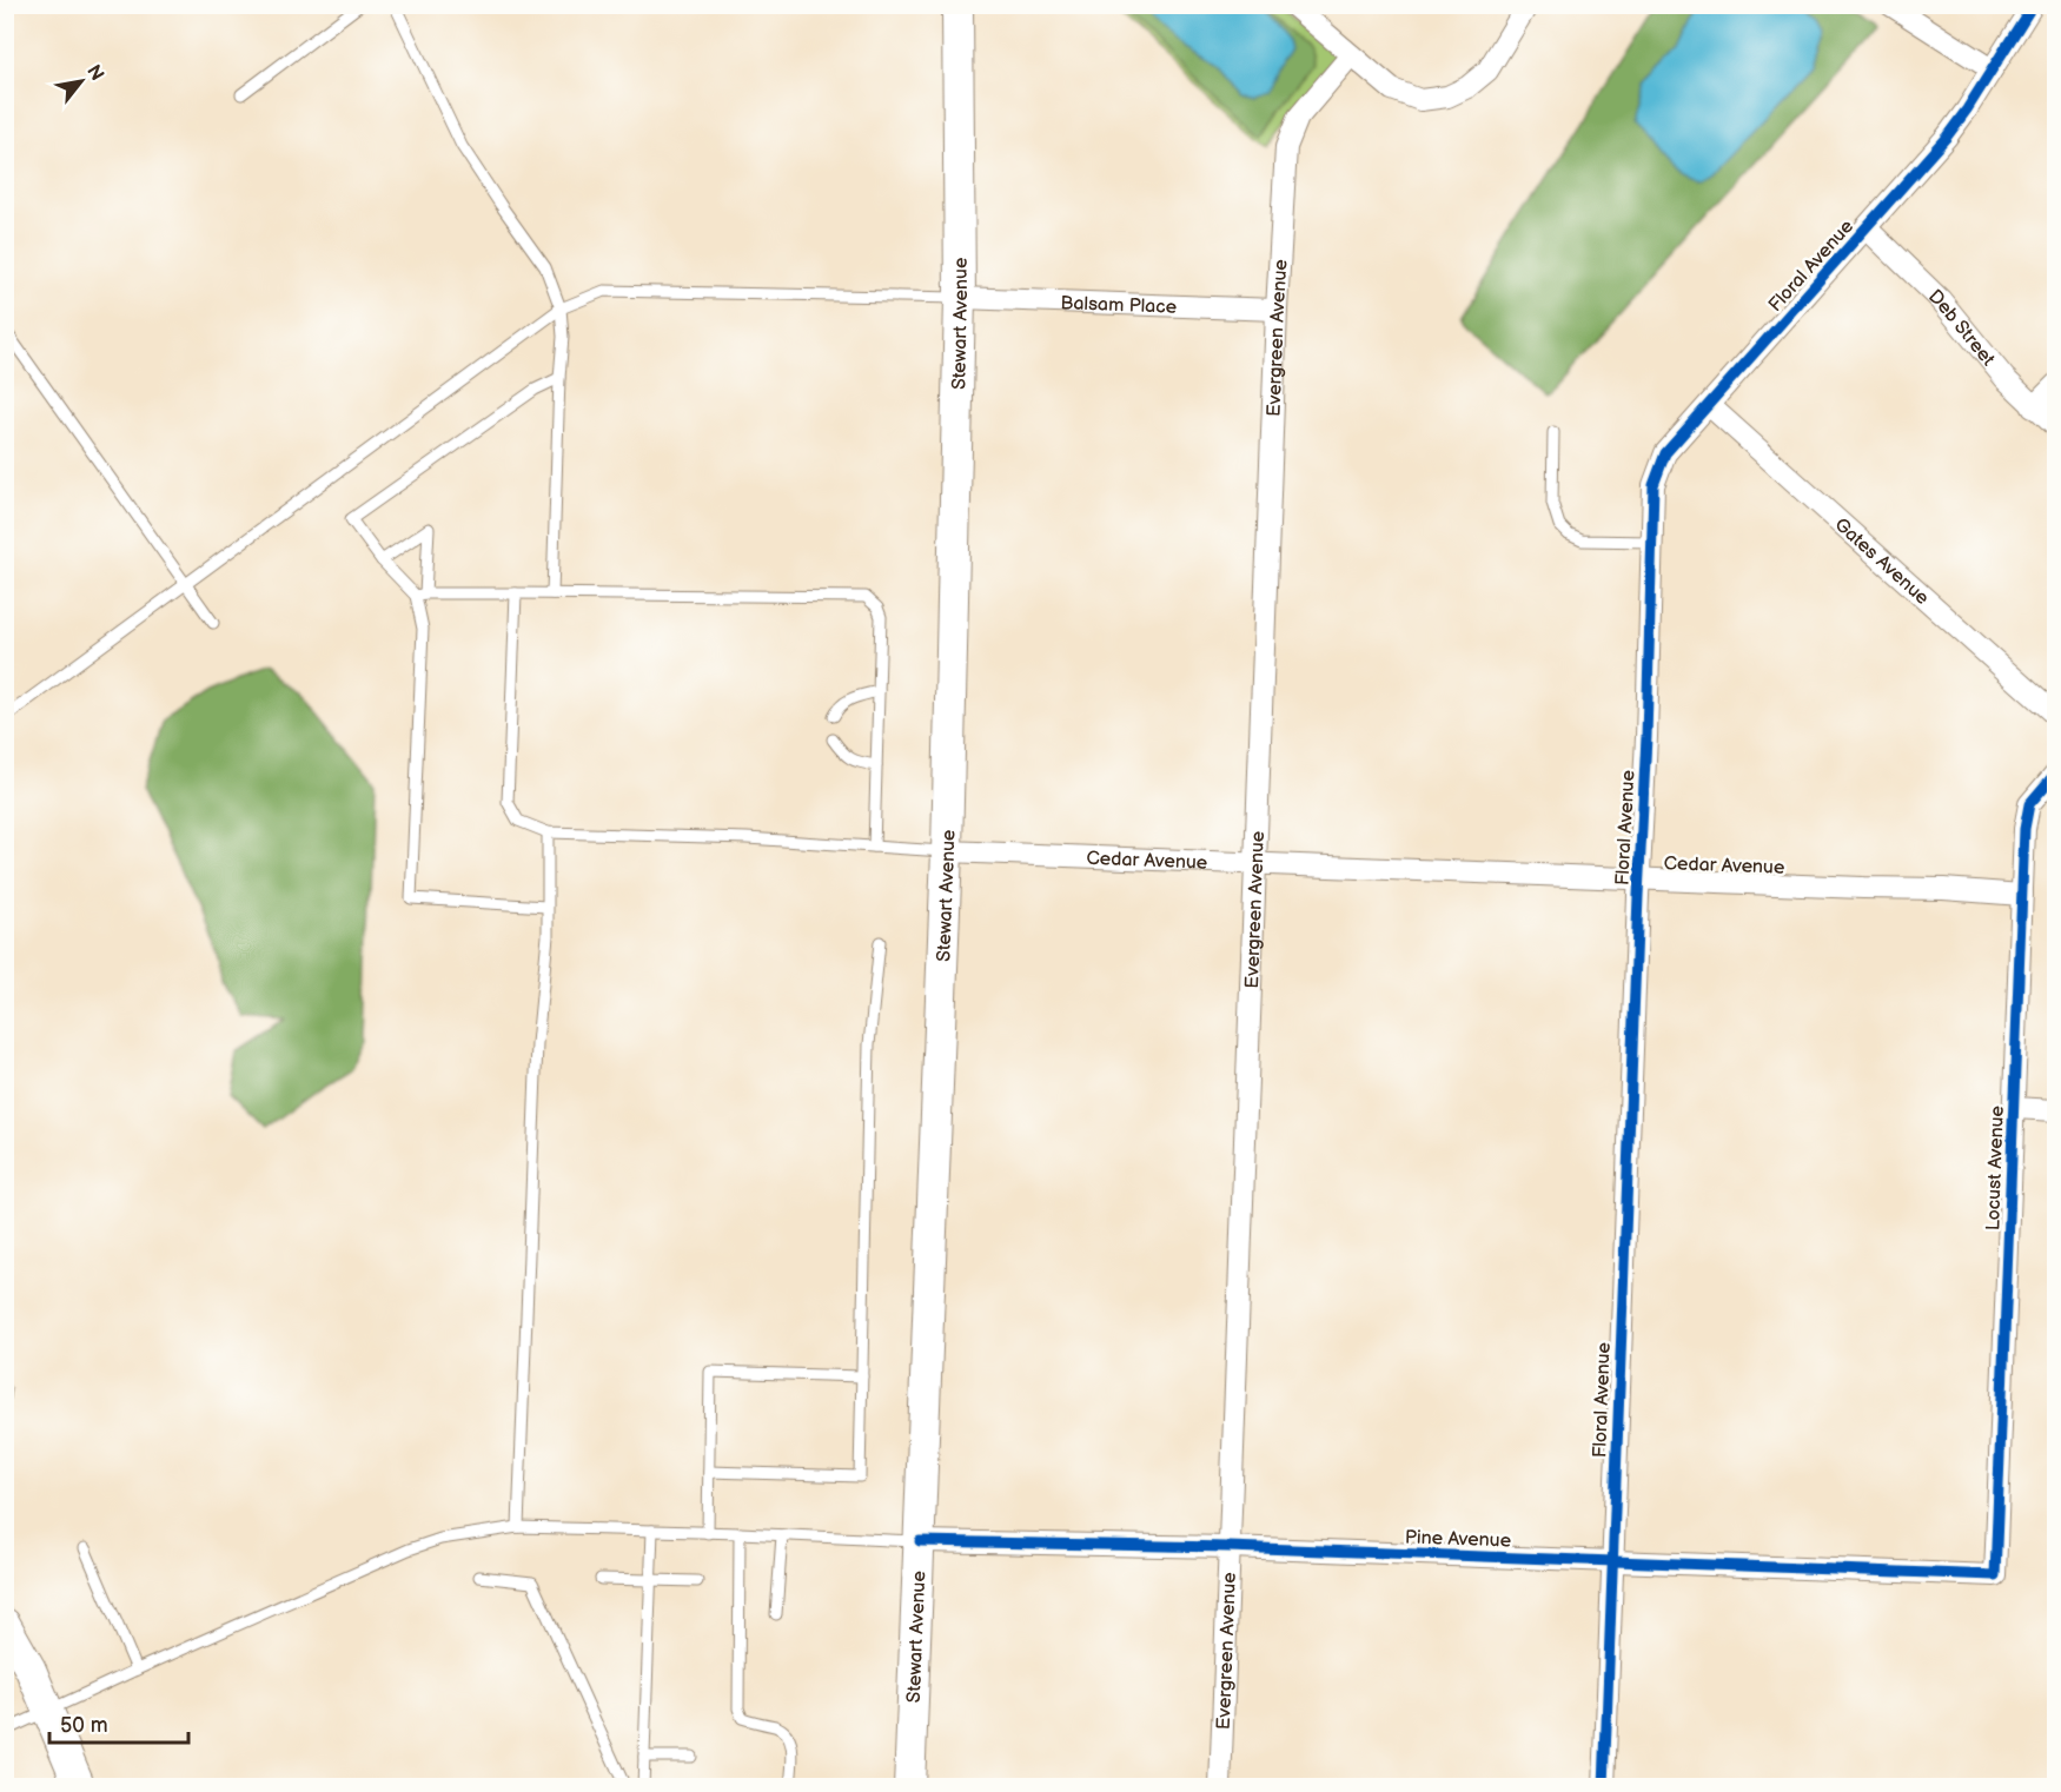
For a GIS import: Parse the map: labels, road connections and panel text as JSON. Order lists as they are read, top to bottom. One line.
{"streets":{"main road":["Stewart Avenue"],"street":["Floral Avenue","Balsam Place","Deb Street","Evergreen Avenue","Gates Avenue","Cedar Avenue","Locust Avenue","Pine Avenue"]},"crossings":[["Floral Avenue","Deb Street"],["Floral Avenue","Gates Avenue"],["Floral Avenue","Cedar Avenue"],["Floral Avenue","Pine Avenue"],["Balsam Place","Stewart Avenue"],["Balsam Place","Evergreen Avenue"],["Stewart Avenue","Cedar Avenue"],["Stewart Avenue","Pine Avenue"],["Evergreen Avenue","Cedar Avenue"],["Evergreen Avenue","Pine Avenue"],["Cedar Avenue","Locust Avenue"],["Locust Avenue","Pine Avenue"]],"scale_bar":"50 m","north":"top right"}
